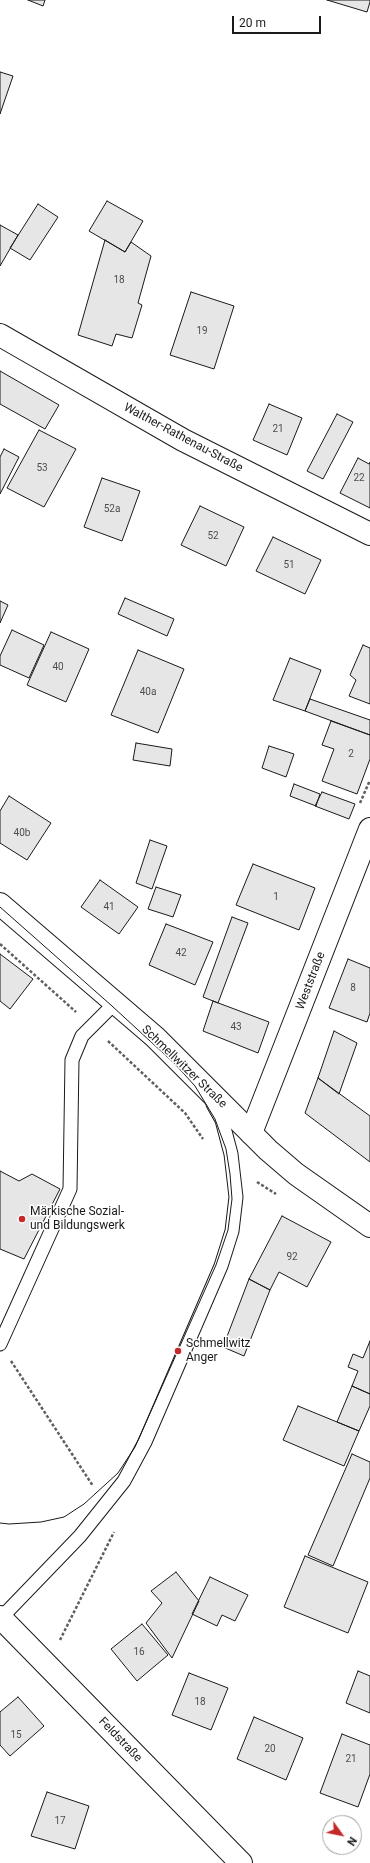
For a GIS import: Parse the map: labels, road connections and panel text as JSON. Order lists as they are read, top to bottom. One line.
{"streets":{"street":["Walther-Rathenau-Straße","Weststraße","Schmellwitzer Straße","Feldstraße"]},"crossings":[["Weststraße","Schmellwitzer Straße"]],"places":["Märkische Sozial- und Bildungswerk","Schmellwitz Anger"],"house_numbers":["18","19","21","53","22","52a","52","51","40","40a","2","40b","1","41","42","8","43","92","16","18","15","20","21","17"],"scale_bar":"20 m","north":"bottom right"}
